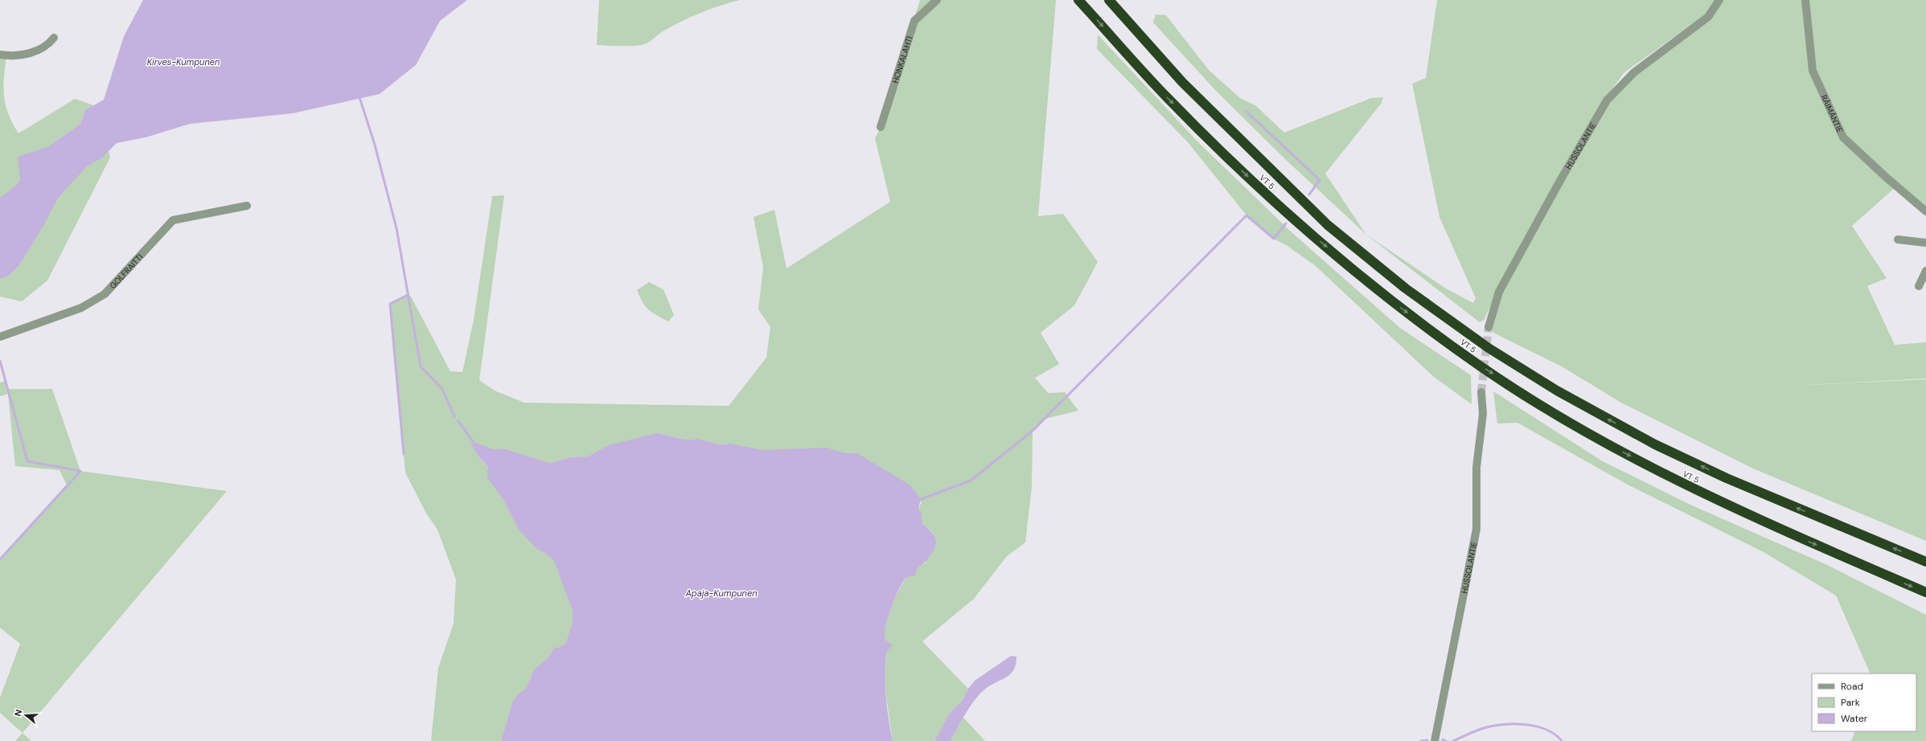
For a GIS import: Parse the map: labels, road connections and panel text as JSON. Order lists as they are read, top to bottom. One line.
{"streets":{"highway":["VT 5"],"street":["HONKALAHTI","RÄIMÄNTIE","HUSSOLANTIE","GOLFRAITTI"]},"water":["Kirves-Kumpunen","Apaja-Kumpunen"],"legend":["Road","Park","Water"],"north":"left"}
